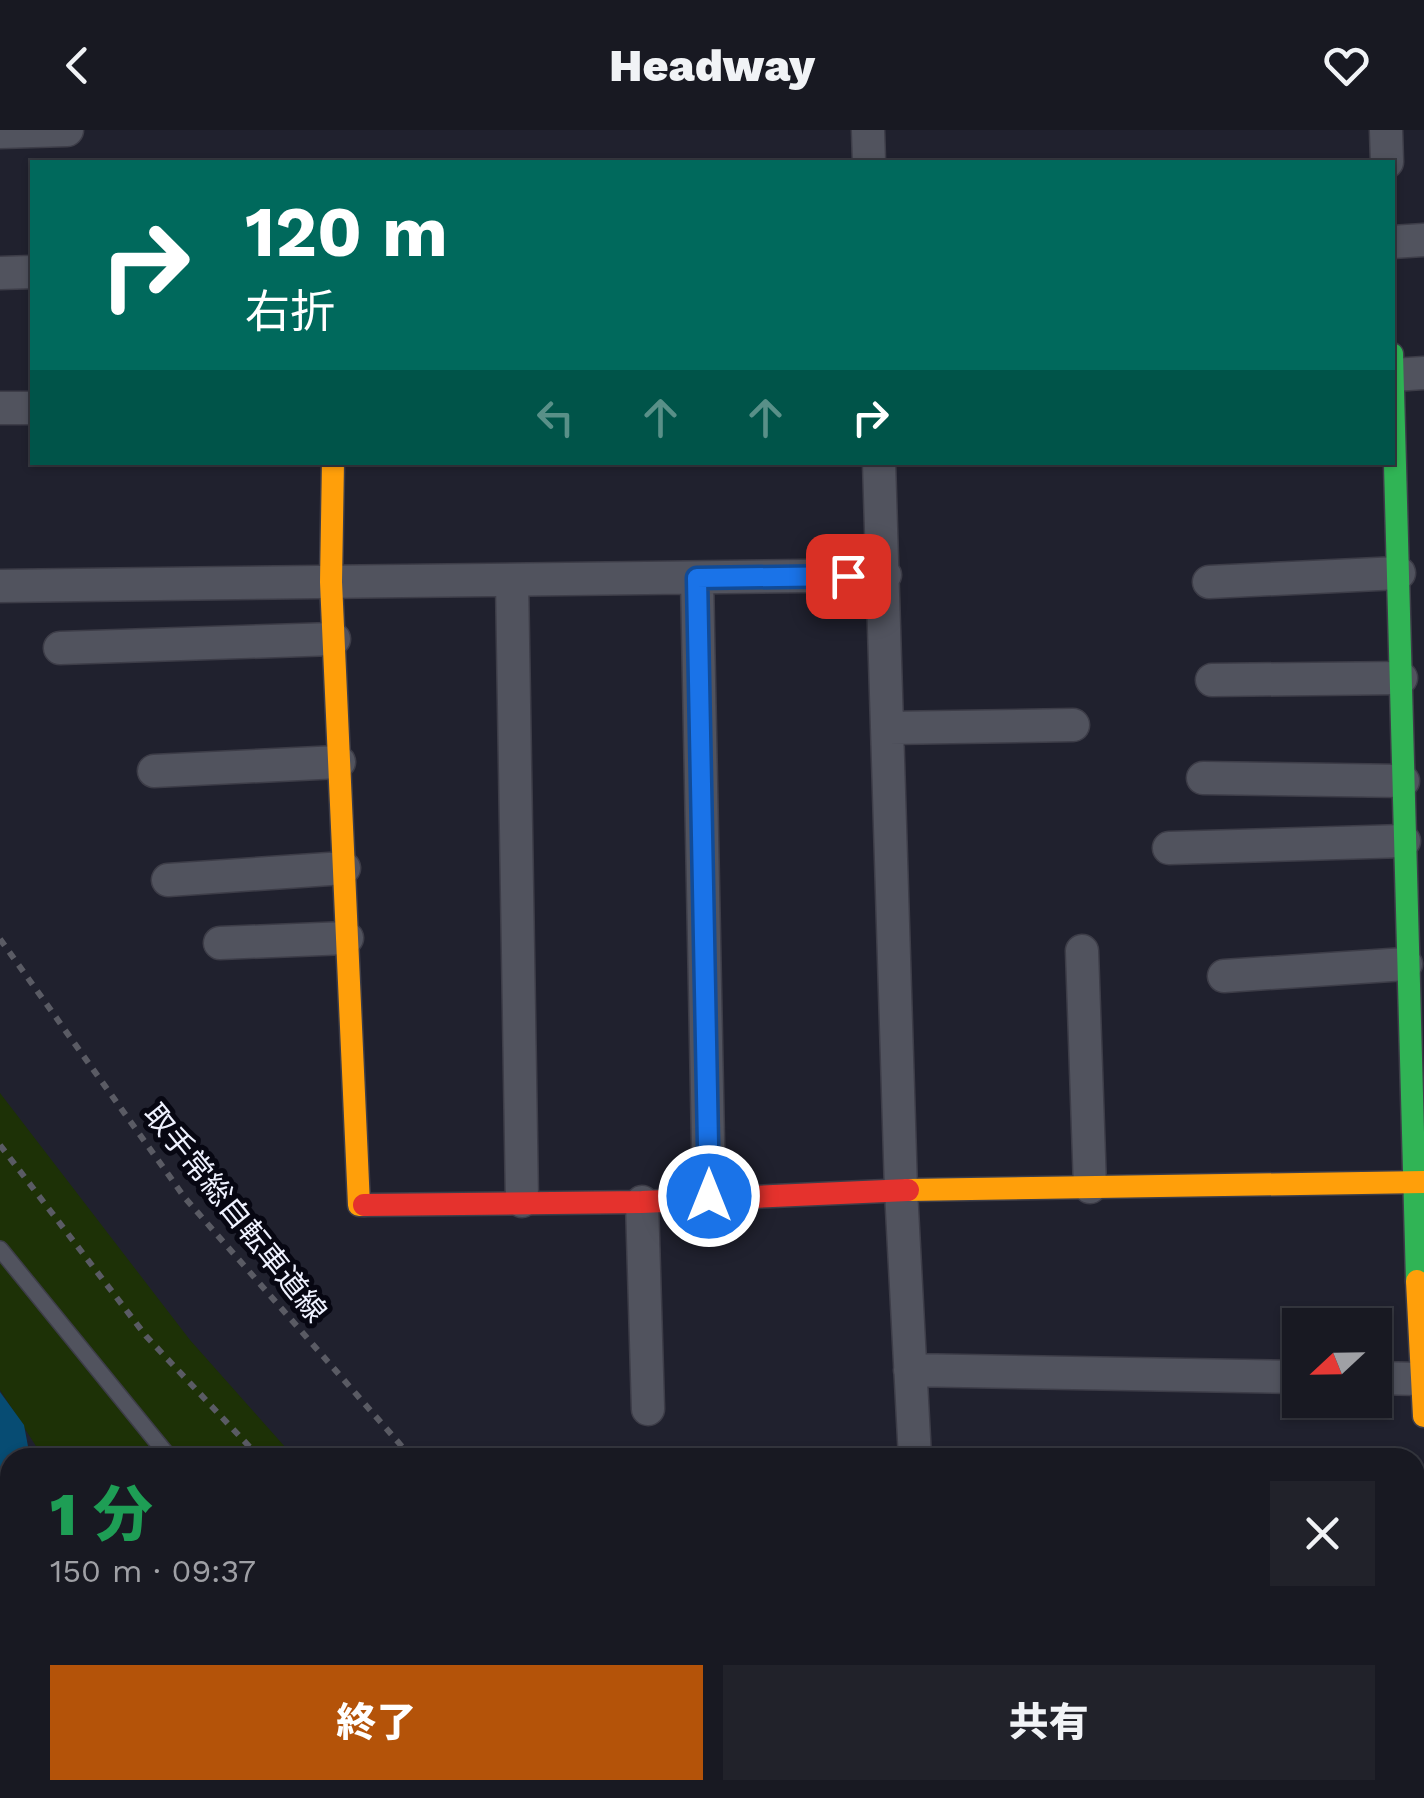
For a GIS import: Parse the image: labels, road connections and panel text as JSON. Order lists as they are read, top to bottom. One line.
{"streets":{"path":["取手常総自転車道線"]},"north":"left","page":{"header":"Headway","turn":["120 m","右折"],"heading":["1 分","150 m · 09:37"],"buttons":["終了","共有"]}}
